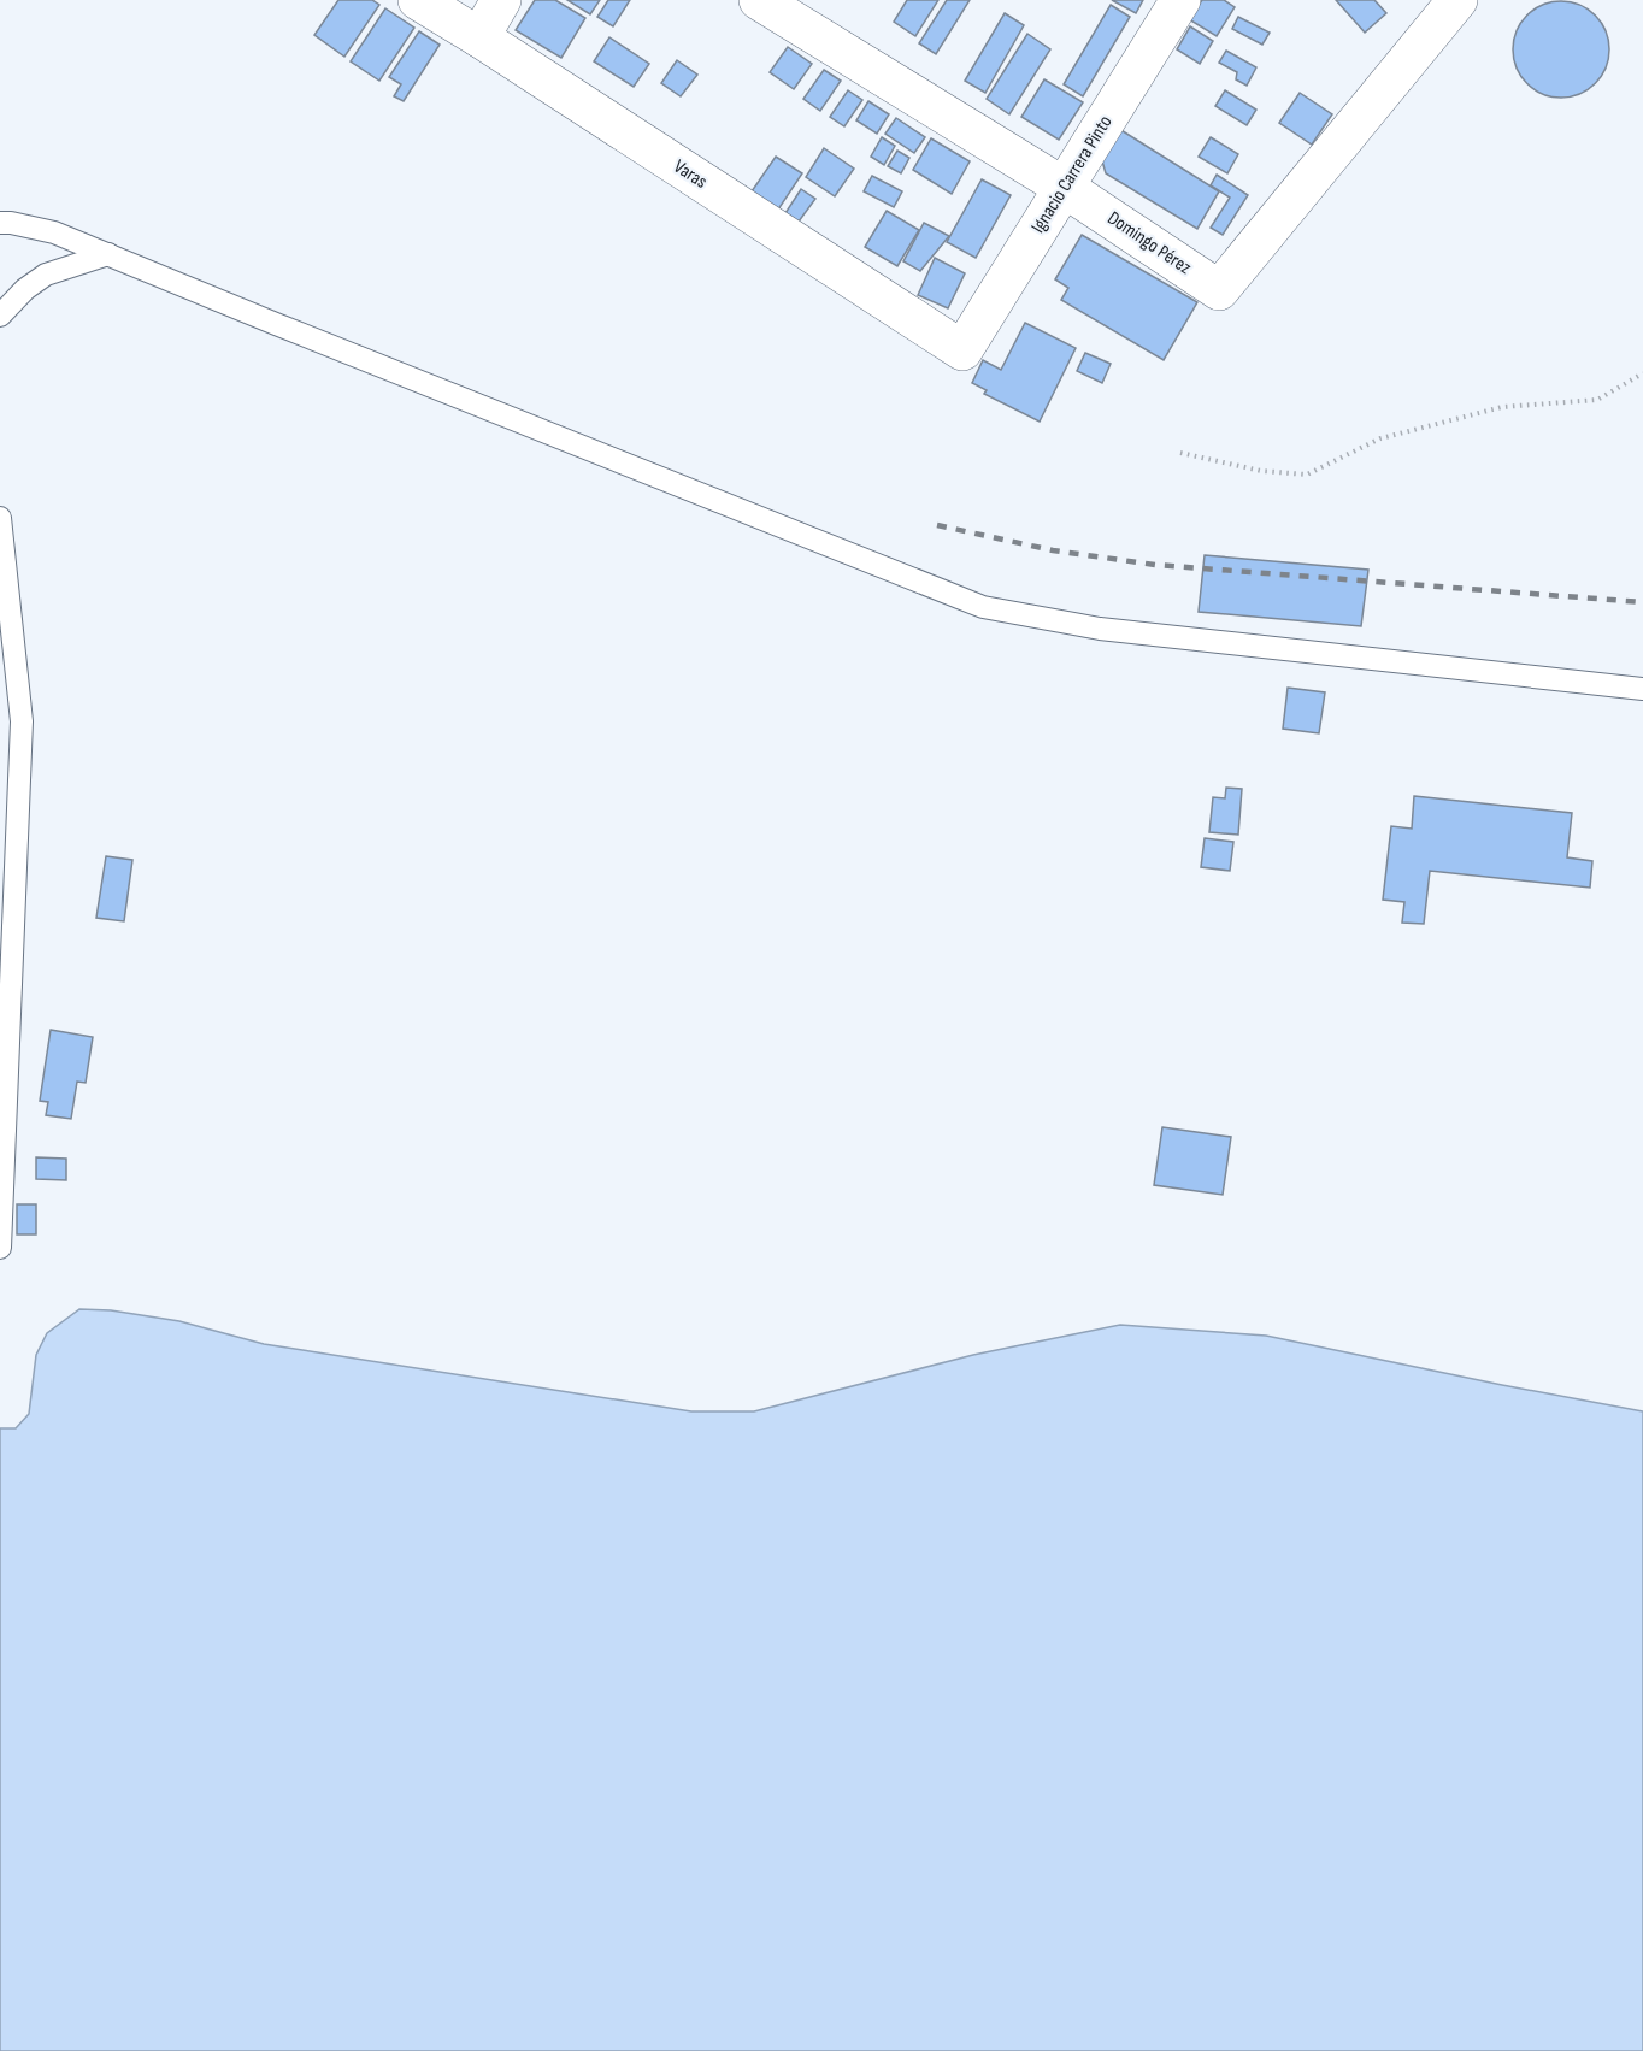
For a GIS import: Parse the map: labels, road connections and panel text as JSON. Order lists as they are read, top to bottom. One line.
{"streets":{"street":["Varas","Ignacio Carrera Pinto","Domingo Pérez"]},"crossings":[["Varas","Ignacio Carrera Pinto"],["Ignacio Carrera Pinto","Domingo Pérez"]]}
